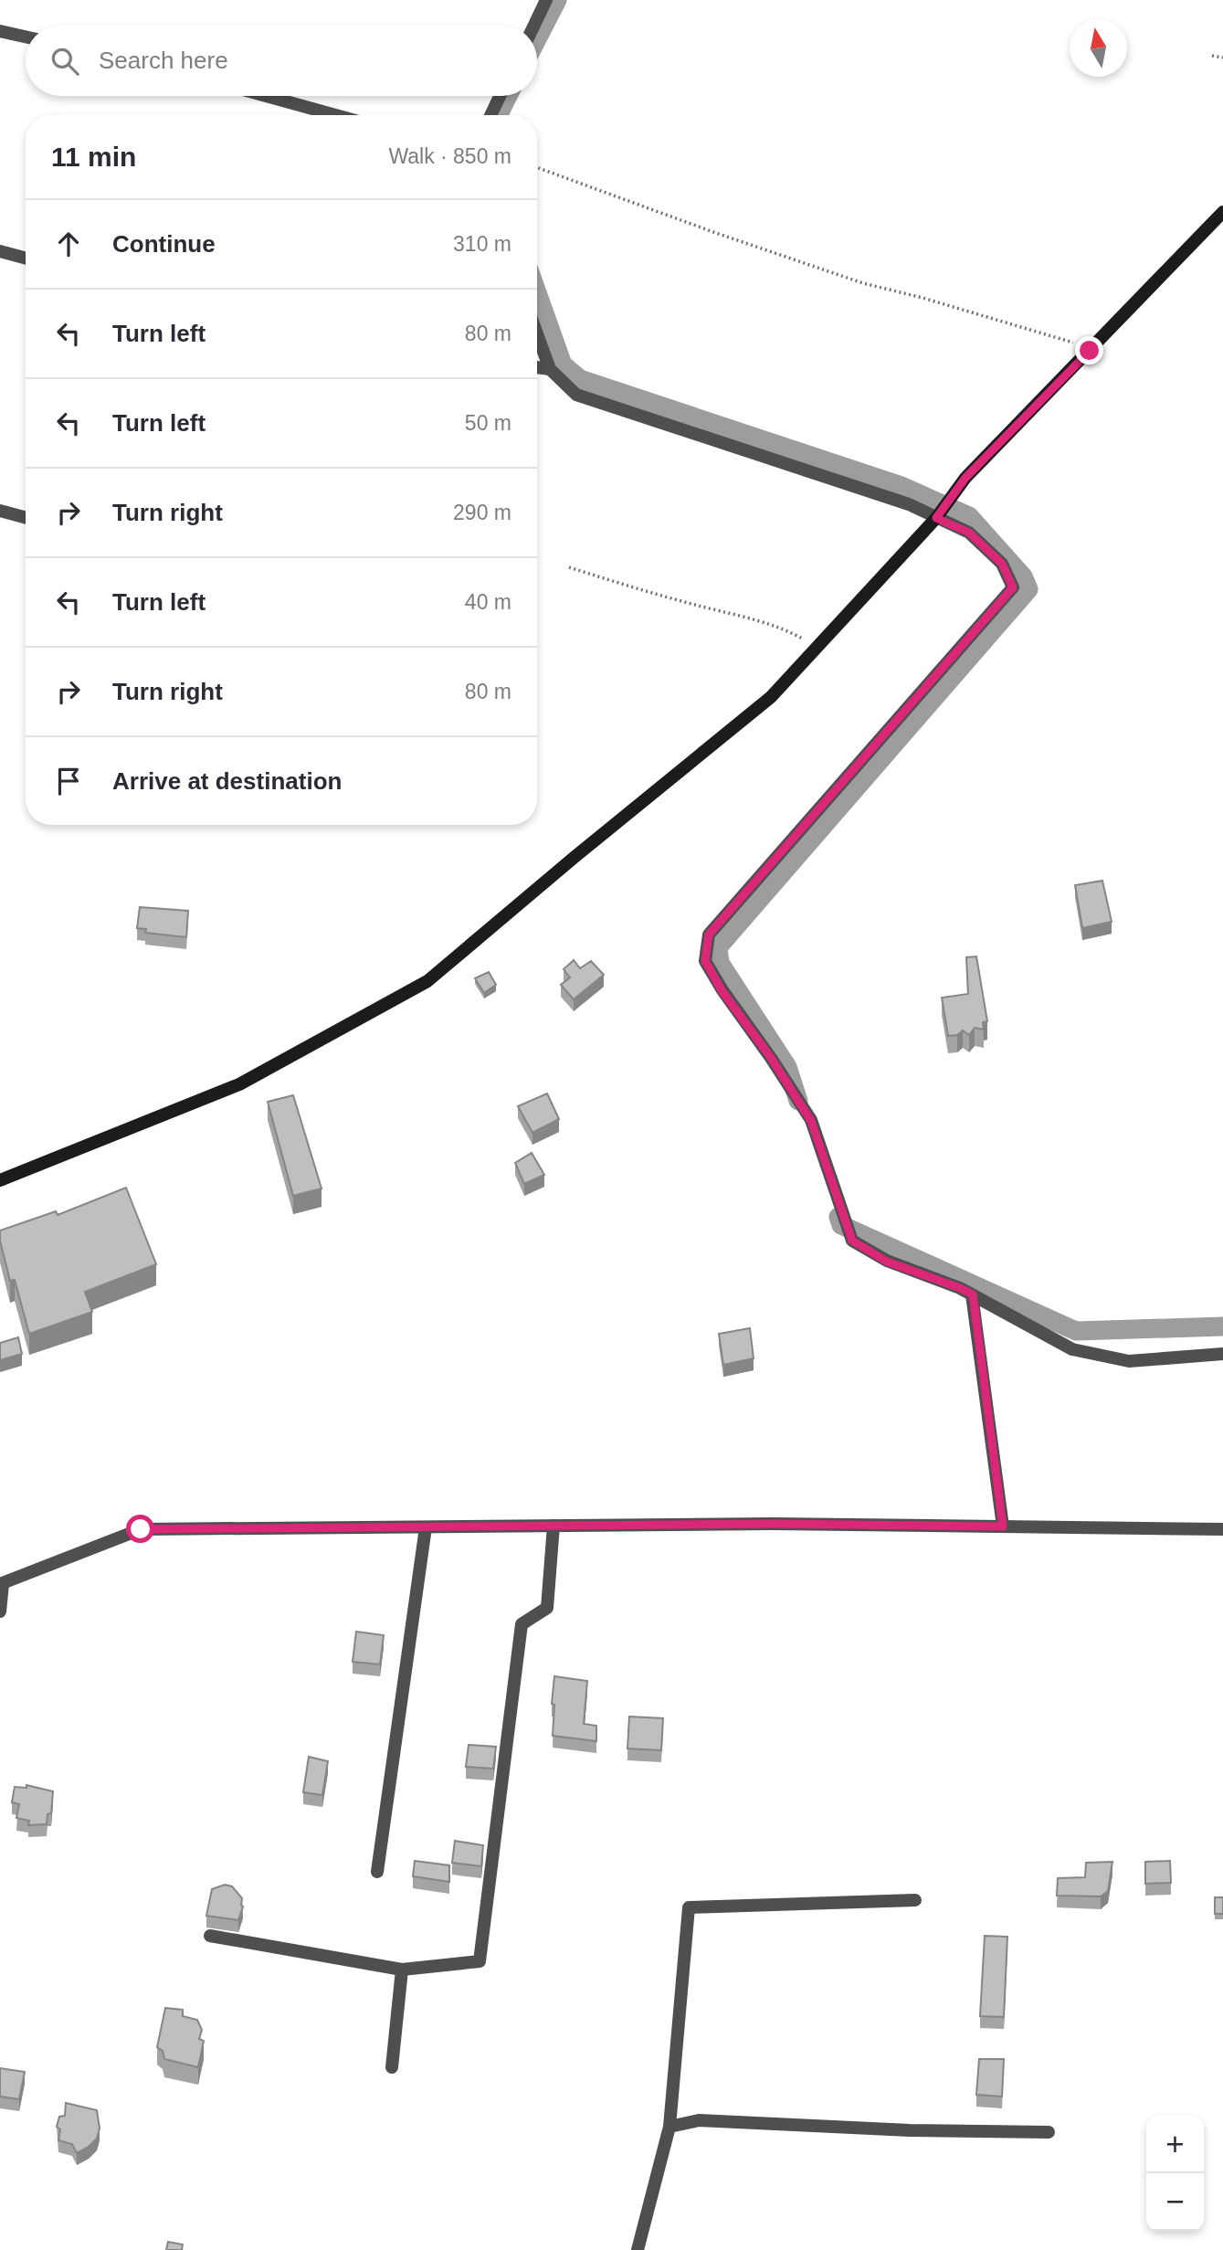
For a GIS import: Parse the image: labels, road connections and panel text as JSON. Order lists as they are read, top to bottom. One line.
{"north":"top","page":{"search":"Search here","heading":["11 min","Walk · 850 m"],"list":[["Continue","310 m"],["Turn left","80 m"],["Turn left","50 m"],["Turn right","290 m"],["Turn left","40 m"],["Turn right","80 m"],"Arrive at destination"],"map_buttons":["+","−"]}}
